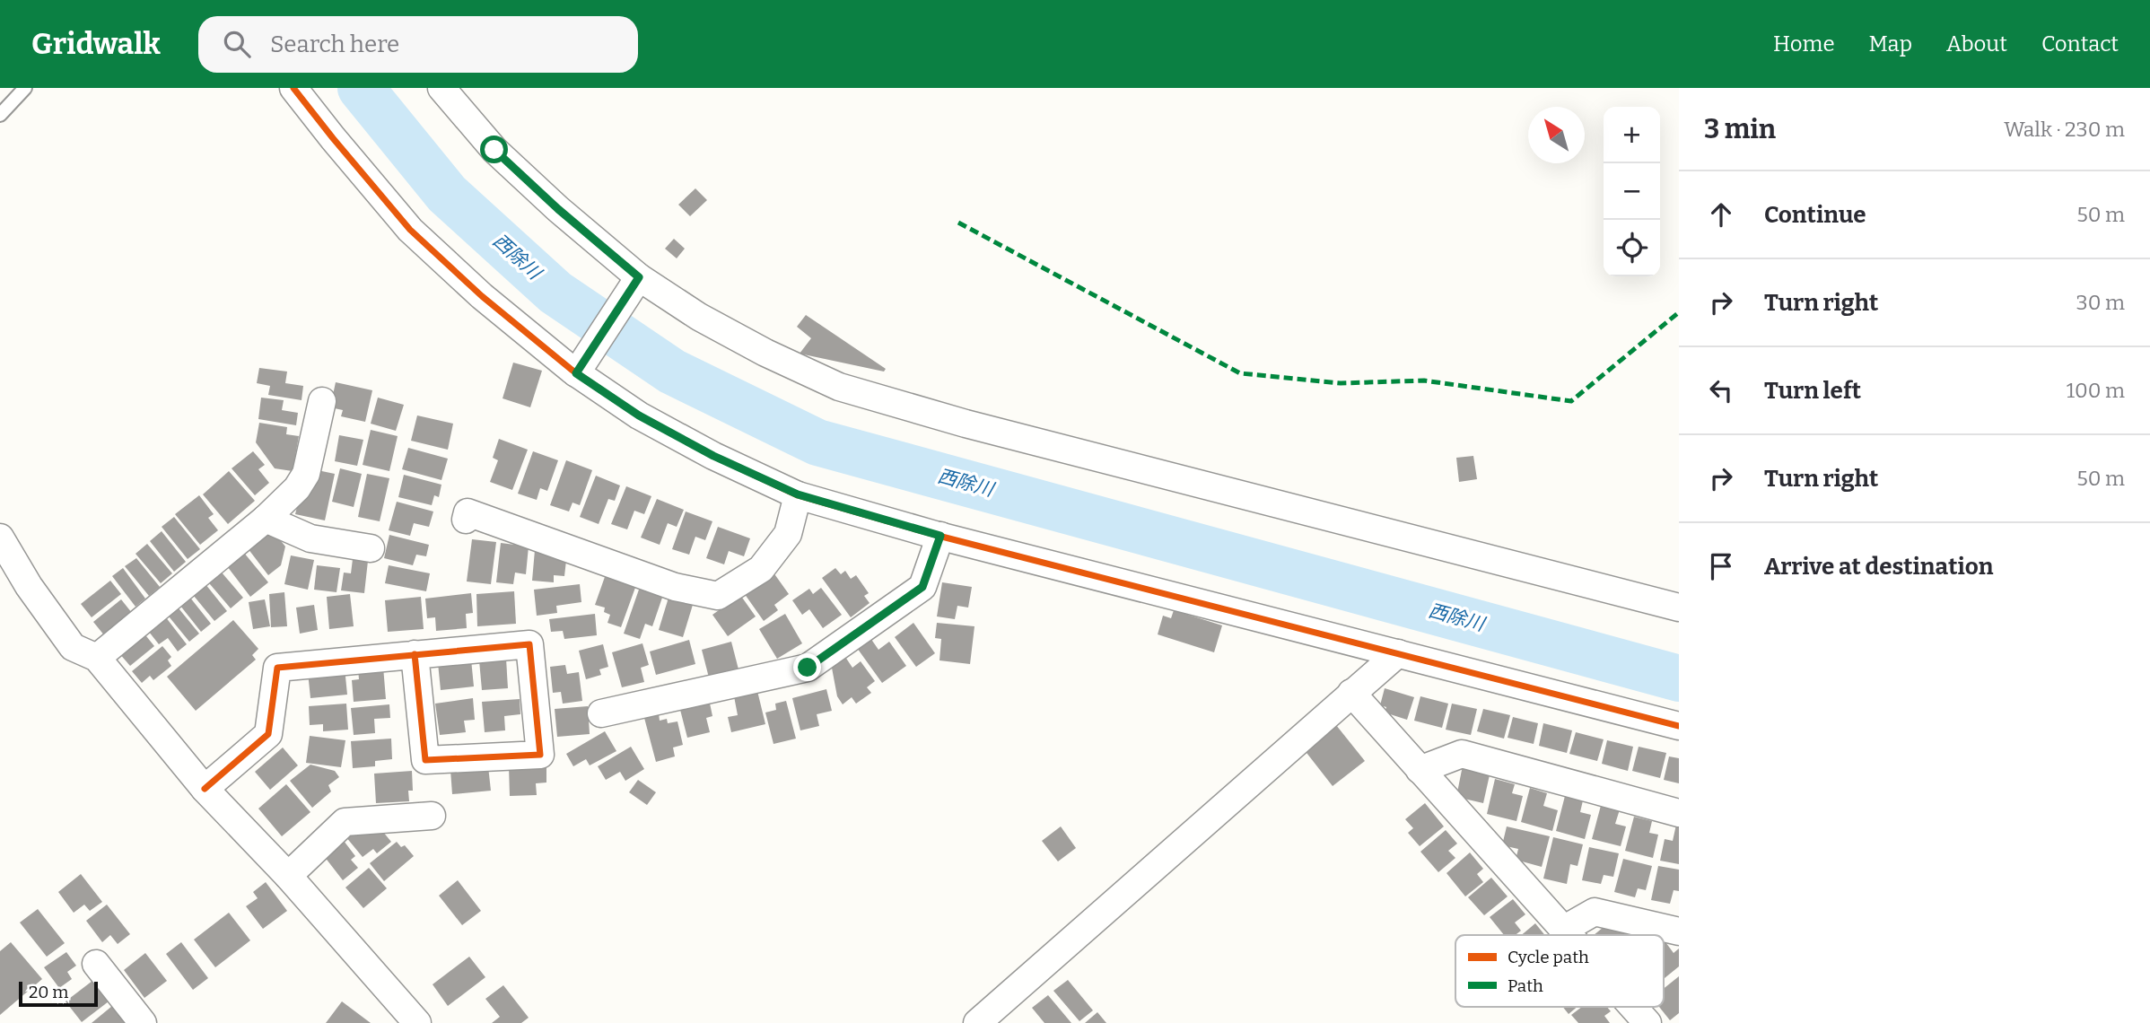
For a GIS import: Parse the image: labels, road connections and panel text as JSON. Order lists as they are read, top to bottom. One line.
{"water":["西除川"],"legend":["Cycle path","Path"],"scale_bar":"20 m","north":"top left","page":{"header":"Gridwalk","search":"Search here","nav":["Home","Map","About","Contact"],"heading":["3 min","Walk · 230 m"],"map_buttons":["+","−"],"list":[["Continue","50 m"],["Turn right","30 m"],["Turn left","100 m"],["Turn right","50 m"],"Arrive at destination"],"scale":"20 m"}}
